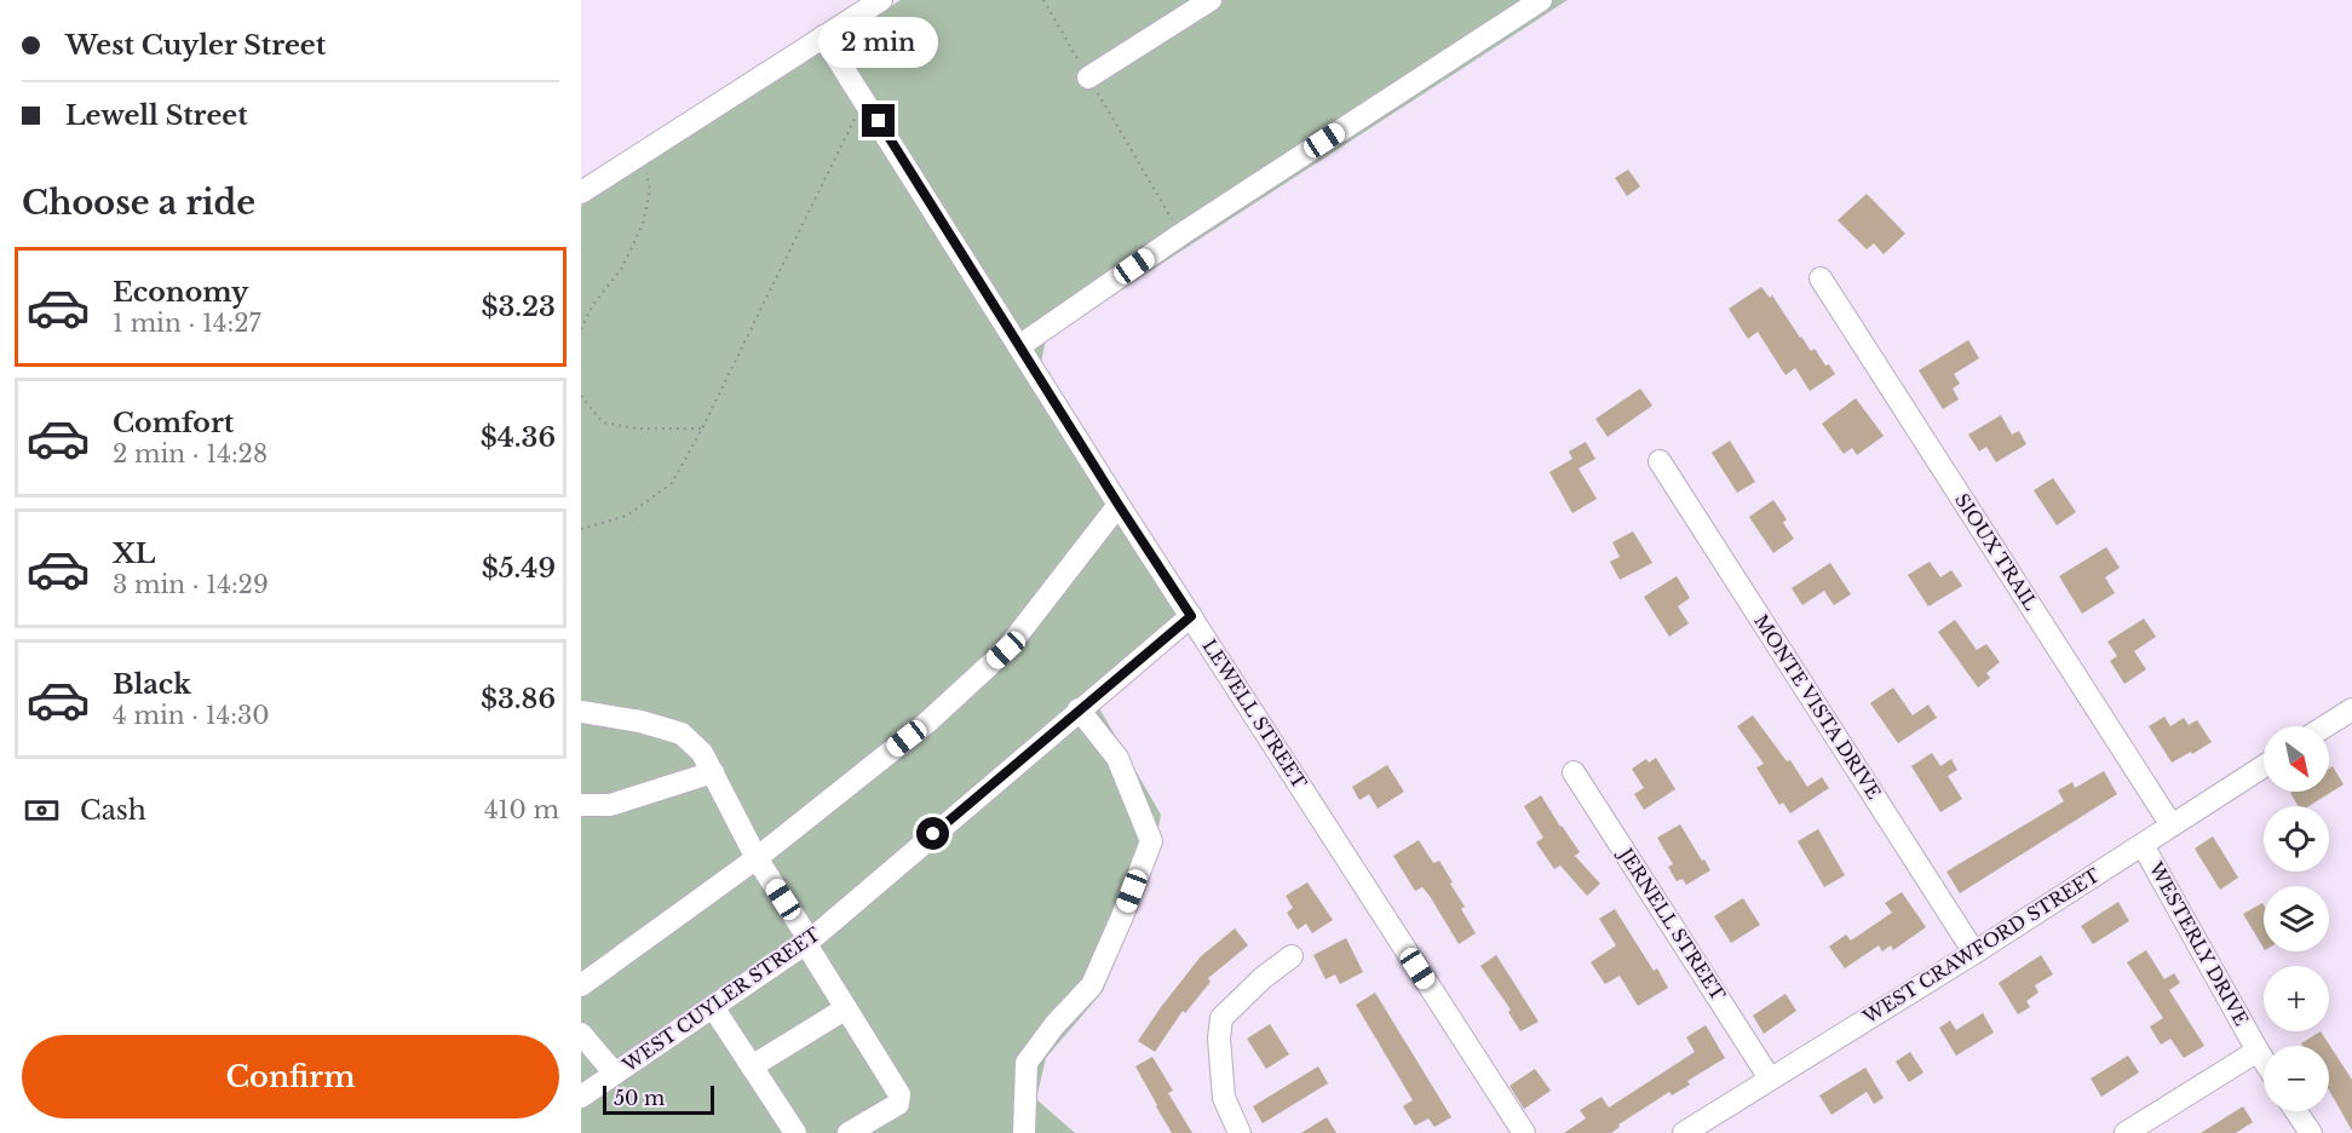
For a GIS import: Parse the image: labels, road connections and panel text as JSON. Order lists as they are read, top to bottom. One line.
{"streets":{"street":["SIOUX TRAIL","MONTE VISTA DRIVE","LEWELL STREET","JERNELL STREET","WESTERLY DRIVE","WEST CRAWFORD STREET","WEST CUYLER STREET"]},"crossings":[["SIOUX TRAIL","WEST CRAWFORD STREET"],["MONTE VISTA DRIVE","WEST CRAWFORD STREET"],["LEWELL STREET","WEST CUYLER STREET"],["JERNELL STREET","WEST CRAWFORD STREET"],["WESTERLY DRIVE","WEST CRAWFORD STREET"]],"scale_bar":"50 m","north":"bottom right","page":{"banner":["West Cuyler Street","Lewell Street"],"bubble":"2 min","heading":"Choose a ride","list":[{"name":"Economy","note":"1 min · 14:27","value":"$3.23"},{"name":"Comfort","note":"2 min · 14:28","value":"$4.36"},{"name":"XL","note":"3 min · 14:29","value":"$5.49"},{"name":"Black","note":"4 min · 14:30","value":"$3.86"}],"map_buttons":["+","−"],"pay":["Cash","410 m"],"buttons":"Confirm","scale":"50 m"}}
